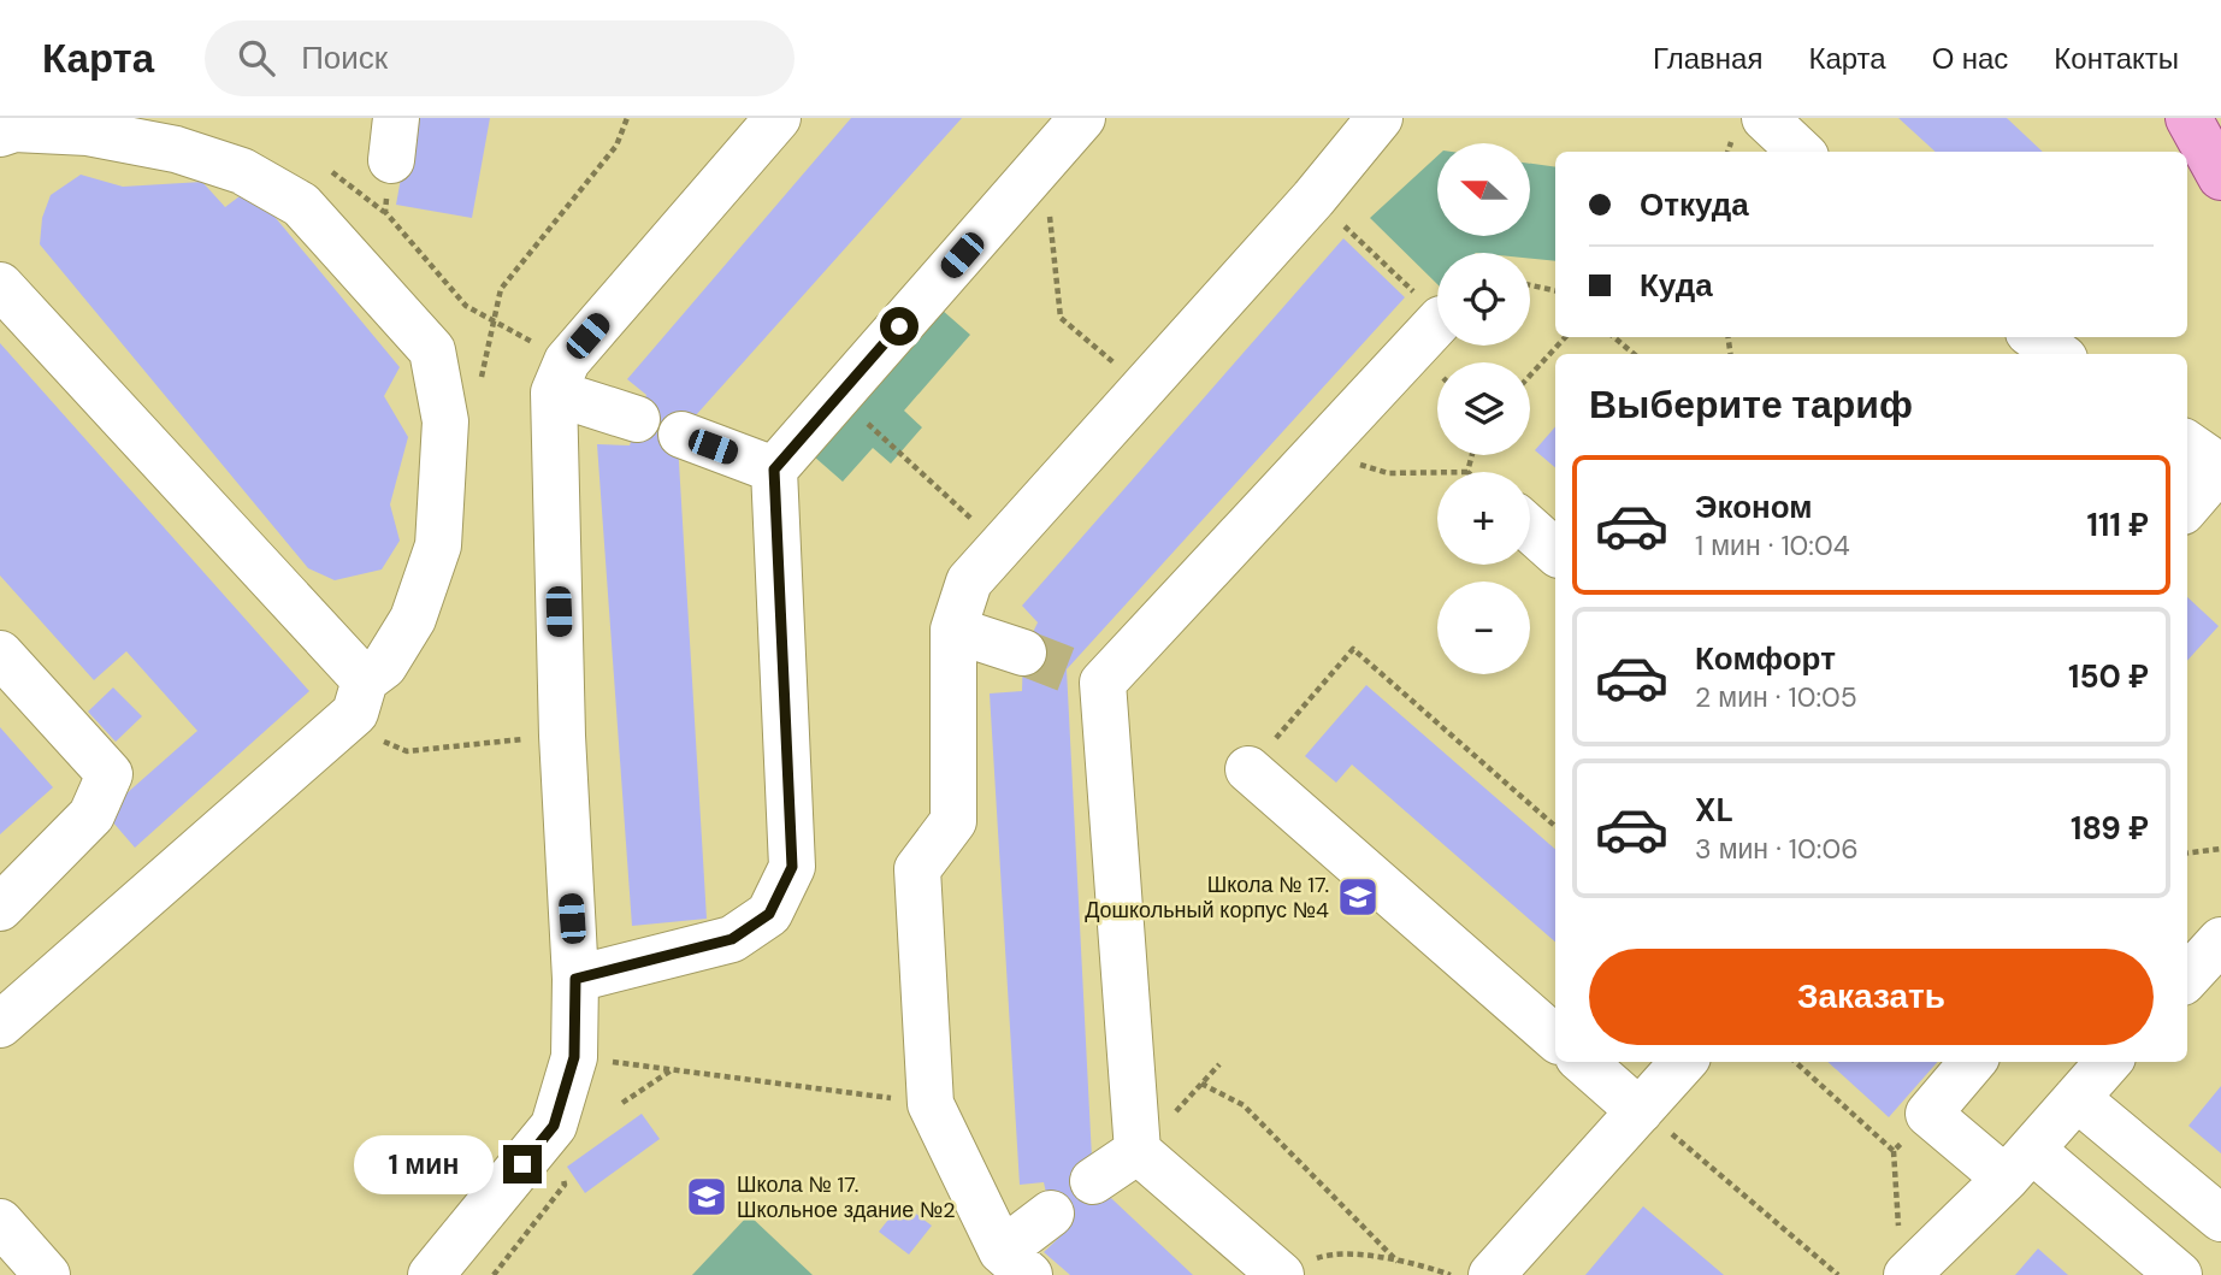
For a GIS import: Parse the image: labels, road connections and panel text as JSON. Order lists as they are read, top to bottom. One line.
{"places":{"school or university":["Школа № 17. Дошкольный корпус №4","Школа № 17. Школьное здание №2"]},"north":"left","page":{"header":"Карта","search":"Поиск","nav":["Главная","Карта","О нас","Контакты"],"map_buttons":["+","−"],"banner":["Откуда","Куда"],"heading":"Выберите тариф","list":[{"name":"Эконом","note":"1 мин · 10:04","value":"111 ₽"},{"name":"Комфорт","note":"2 мин · 10:05","value":"150 ₽"},{"name":"XL","note":"3 мин · 10:06","value":"189 ₽"}],"buttons":"Заказать","bubble":"1 мин"}}
